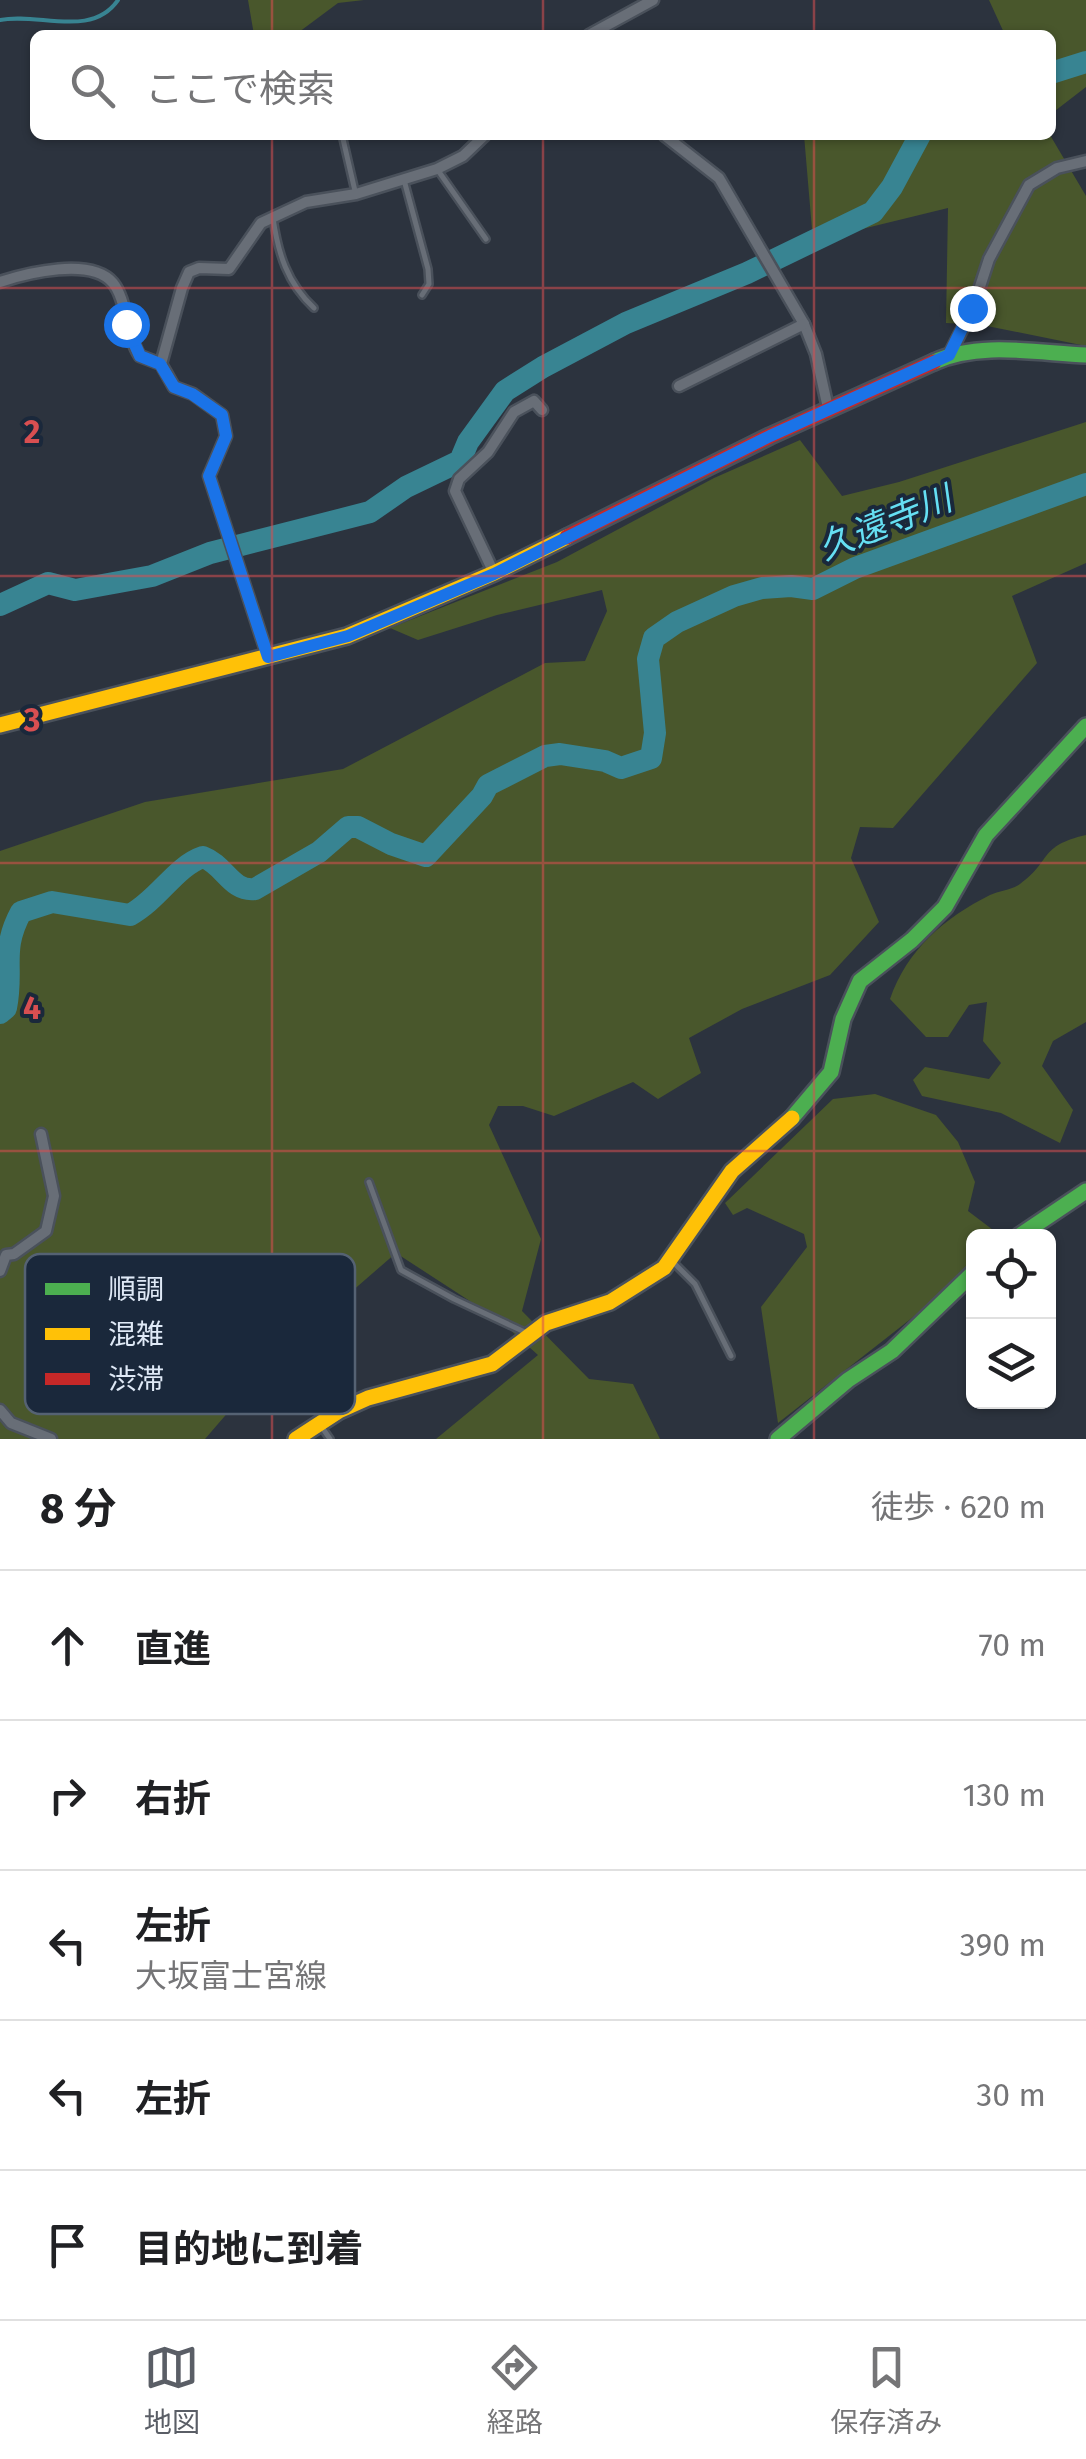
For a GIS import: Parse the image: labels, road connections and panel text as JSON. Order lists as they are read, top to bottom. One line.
{"water":["久遠寺川"],"legend":["順調","混雑","渋滞"],"page":{"search":"ここで検索","heading":["8 分","徒歩 · 620 m"],"list":[["直進","70 m"],["右折","130 m"],["左折","大坂富士宮線","390 m"],["左折","30 m"],"目的地に到着"],"nav":["地図","経路","保存済み"]},"grid":{"rows":["2","3","4"]}}
